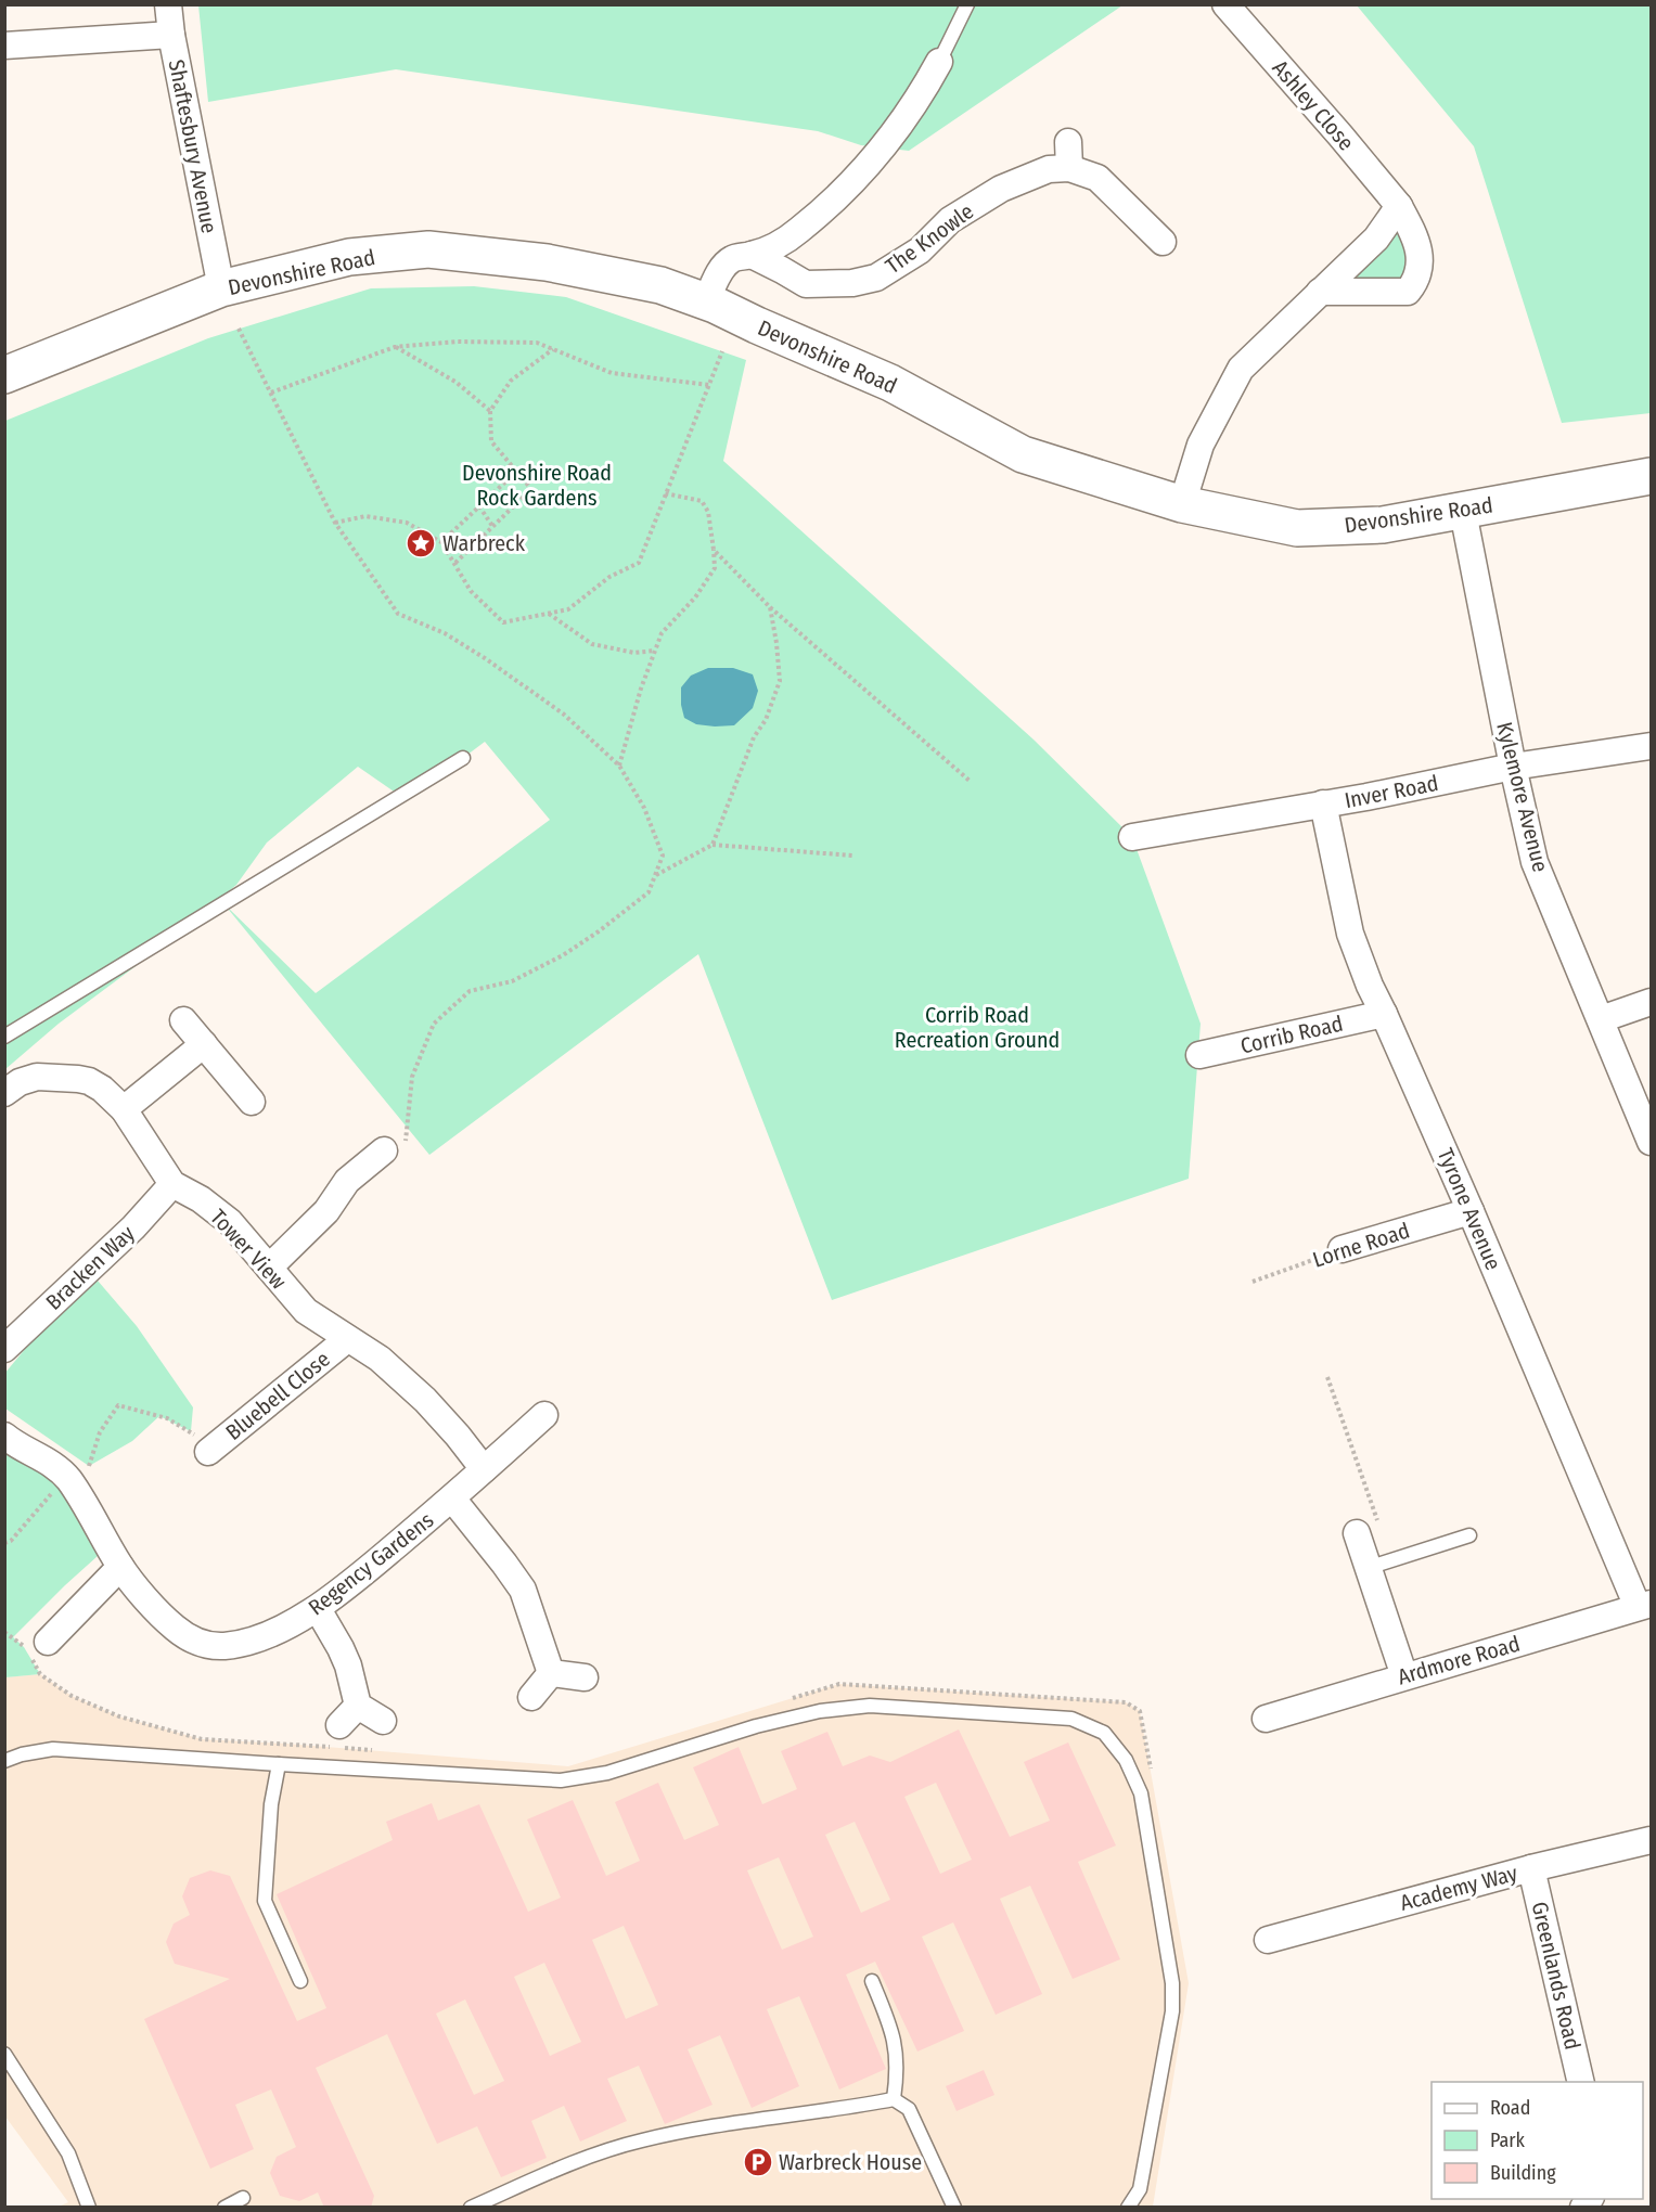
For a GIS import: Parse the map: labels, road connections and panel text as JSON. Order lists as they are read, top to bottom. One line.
{"streets":{"main road":["Devonshire Road"],"street":["Ashley Close","Shaftesbury Avenue","The Knowle","Inver Road","Kylemore Avenue","Corrib Road","Tyrone Avenue","Lorne Road","Tower View","Bracken Way","Bluebell Close","Regency Gardens","Ardmore Road","Academy Way","Greenlands Road"]},"crossings":[["Shaftesbury Avenue","Devonshire Road"],["Devonshire Road","Kylemore Avenue"],["Inver Road","Kylemore Avenue"],["Inver Road","Tyrone Avenue"],["Corrib Road","Tyrone Avenue"],["Tyrone Avenue","Lorne Road"],["Tyrone Avenue","Ardmore Road"],["Tower View","Bracken Way"],["Tower View","Bluebell Close"],["Tower View","Regency Gardens"],["Academy Way","Greenlands Road"]],"parks":["Devonshire Road Rock Gardens","Corrib Road Recreation Ground"],"places":{"place":["Warbreck"],"parking":["Warbreck House"]},"legend":["Road","Park","Building"]}
